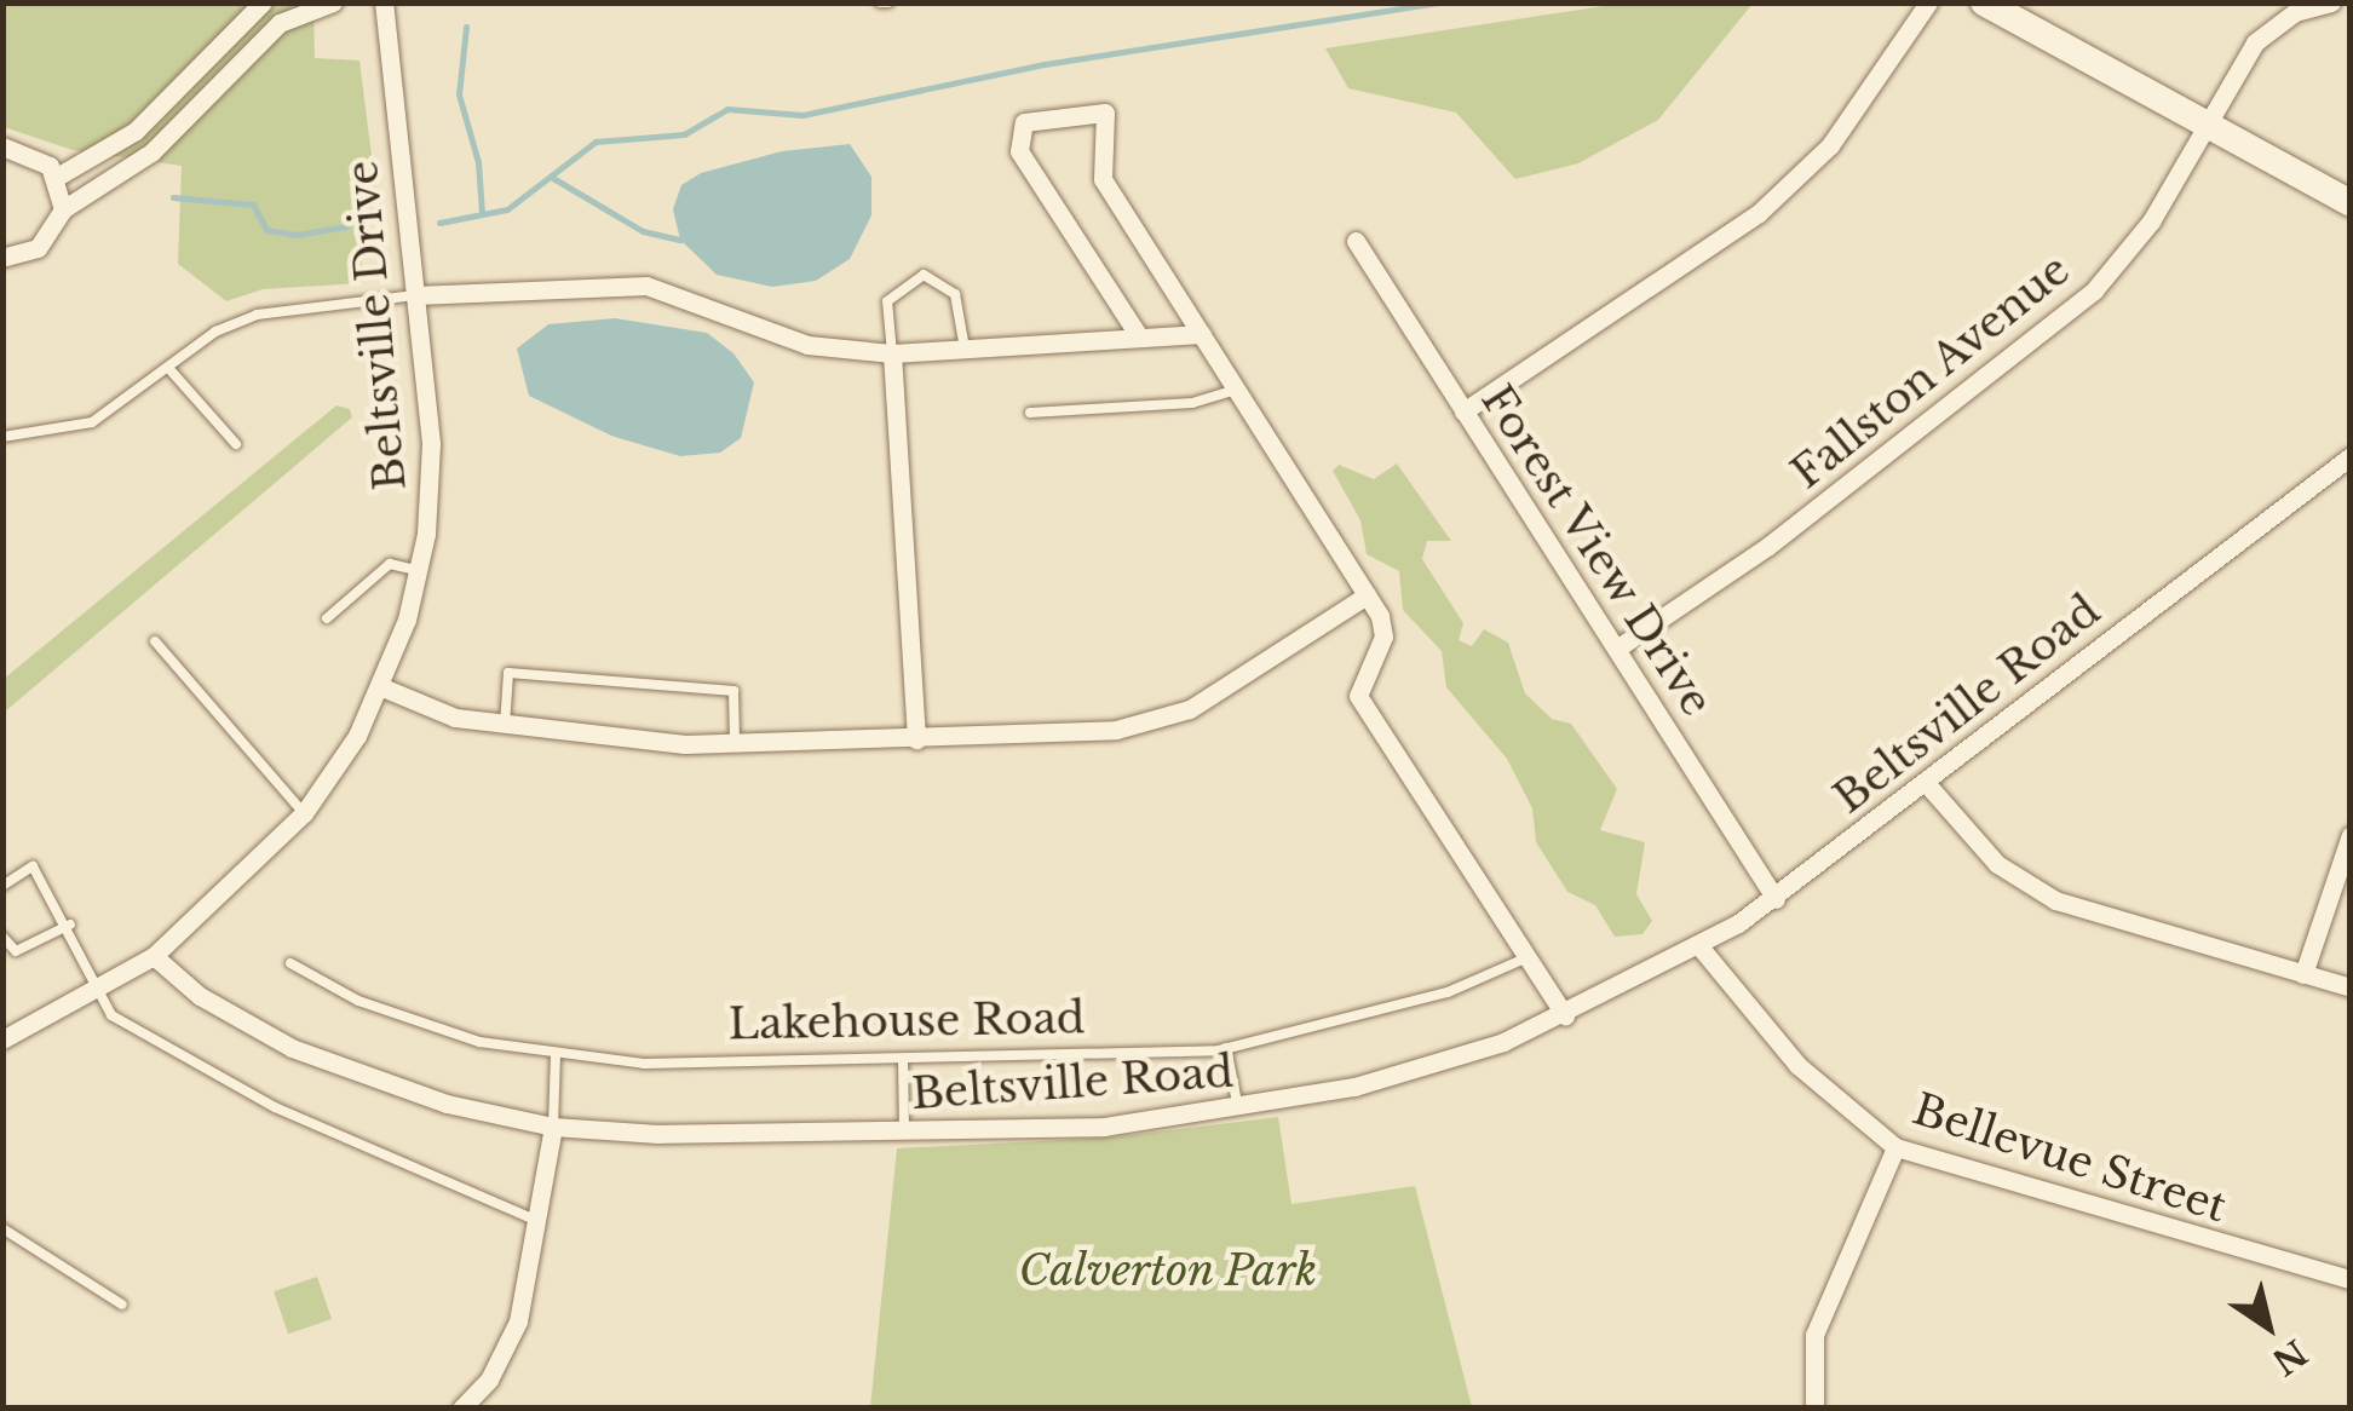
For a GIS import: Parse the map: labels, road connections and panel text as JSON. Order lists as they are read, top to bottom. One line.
{"streets":{"street":["Beltsville Drive","Fallston Avenue","Forest View Drive","Beltsville Road","Bellevue Street"],"lane":["Lakehouse Road"]},"crossings":[["Beltsville Drive","Beltsville Road"],["Fallston Avenue","Forest View Drive"],["Forest View Drive","Beltsville Road"],["Beltsville Road","Bellevue Street"]],"parks":["Calverton Park"],"north":"bottom right"}
